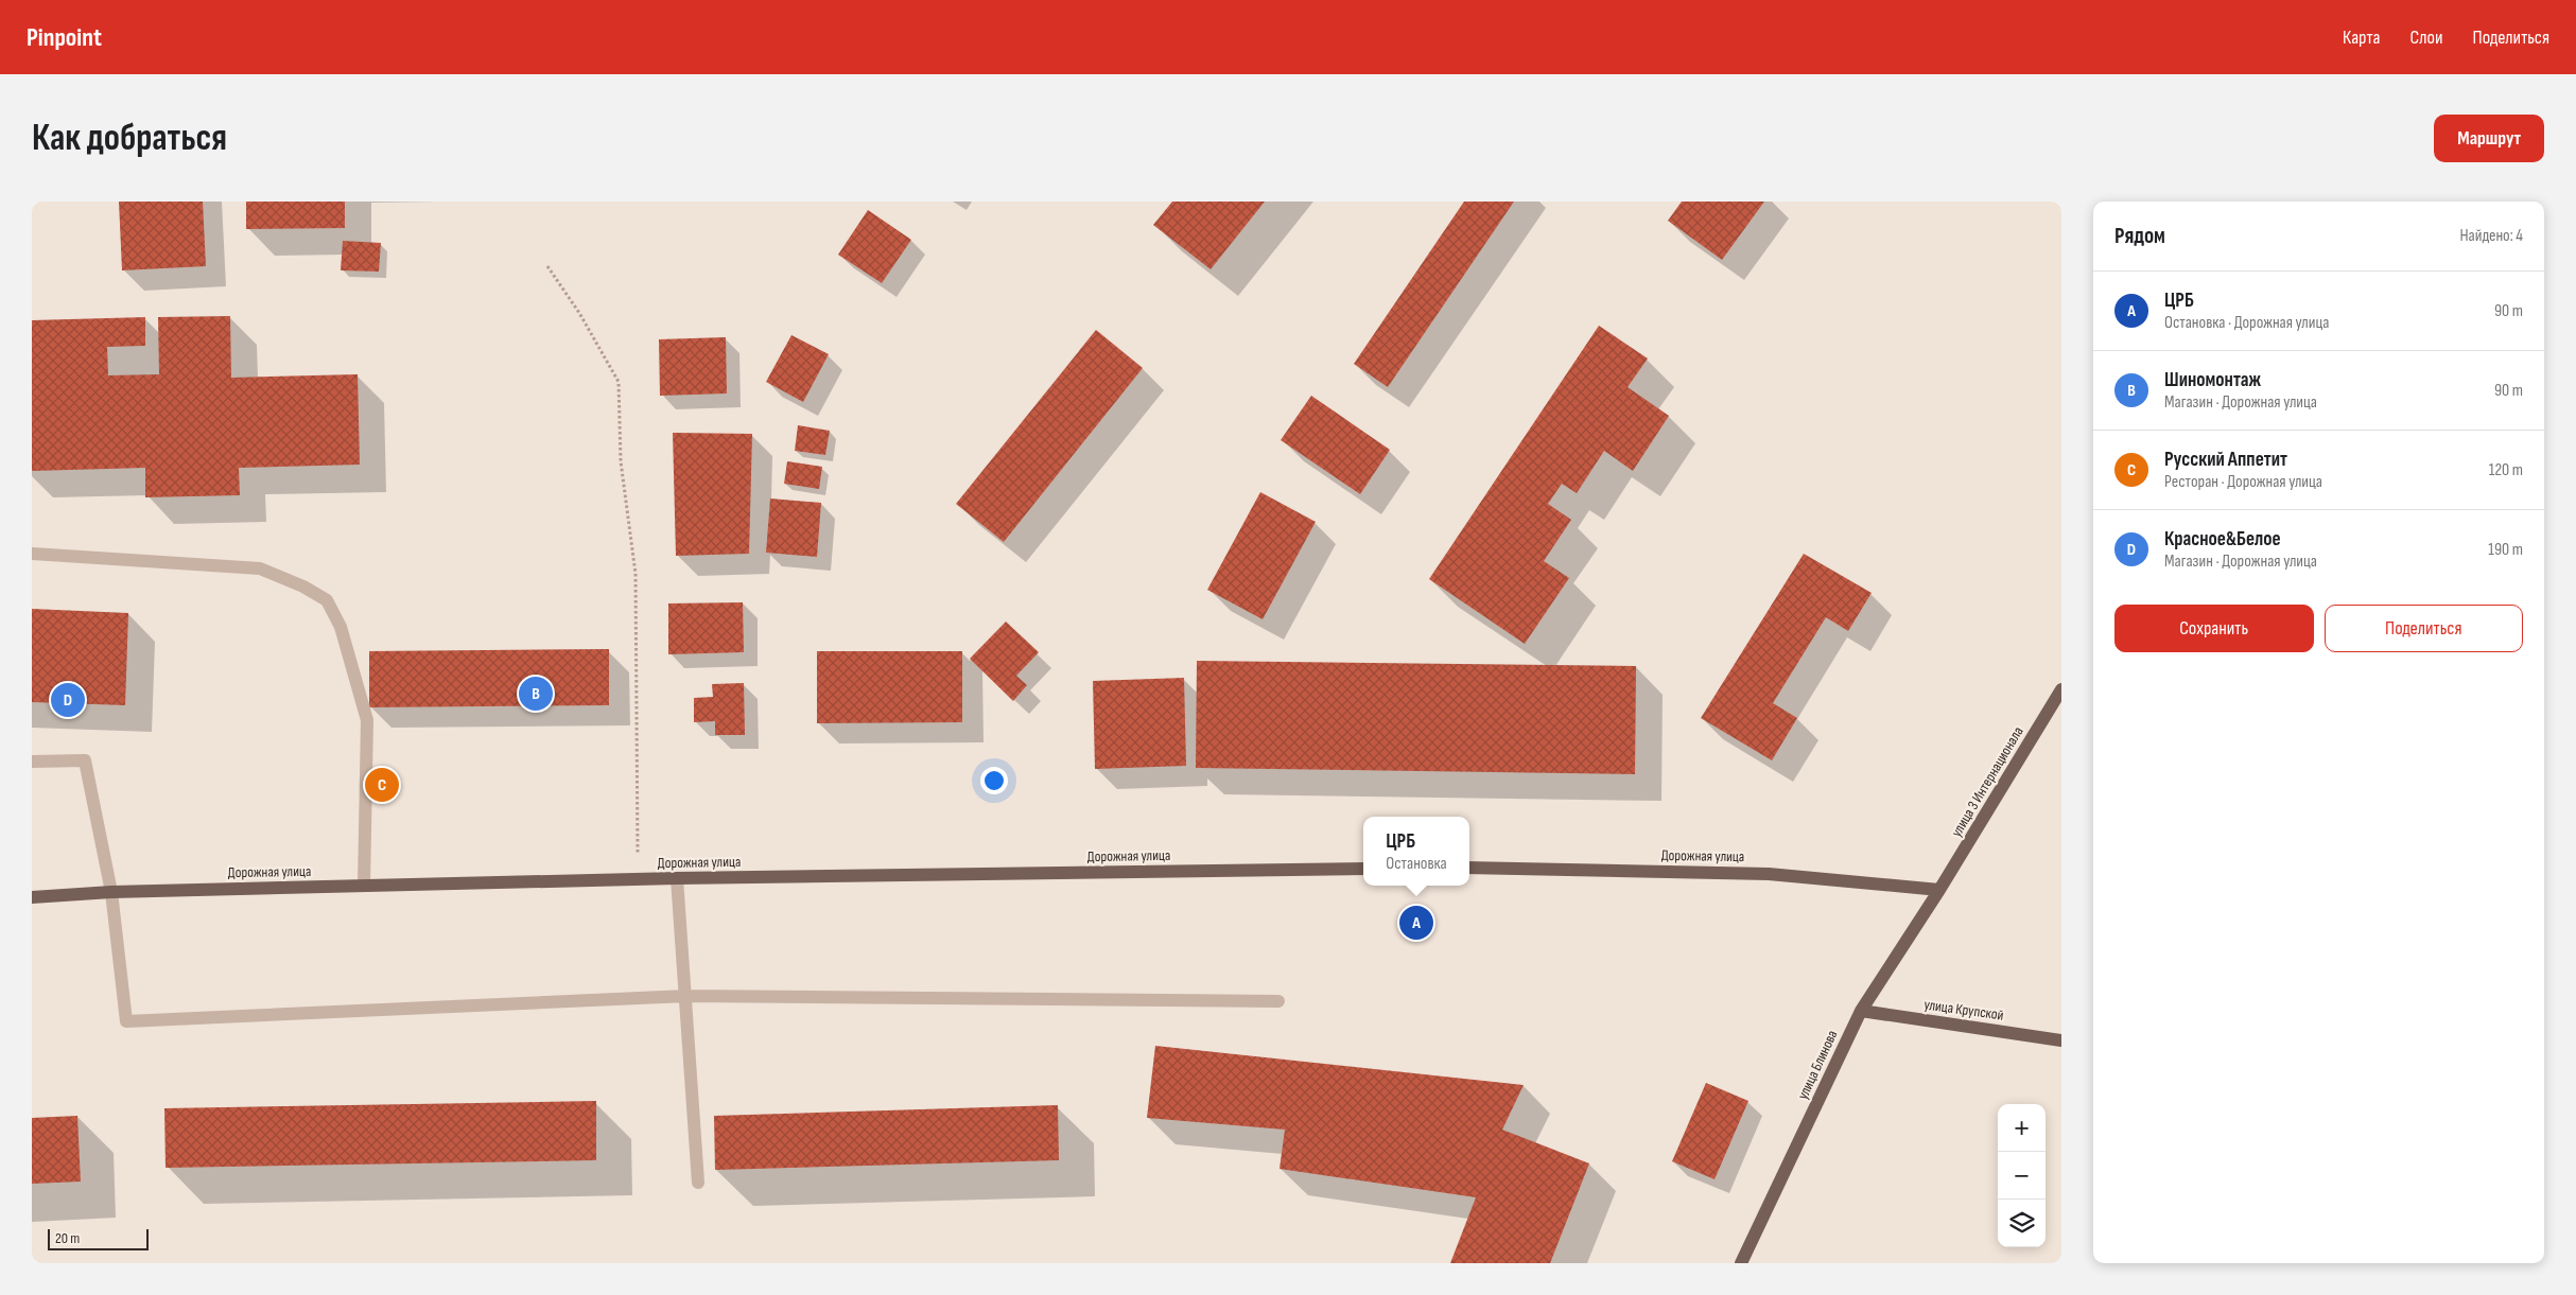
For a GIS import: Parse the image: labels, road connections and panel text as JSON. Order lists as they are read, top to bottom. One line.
{"streets":{"main road":["улица 3 Интернационала","Дорожная улица","улица Крупской","улица Блинова"]},"crossings":[["улица 3 Интернационала","Дорожная улица"],["улица 3 Интернационала","улица Блинова"],["Дорожная улица","улица Блинова"],["улица Крупской","улица Блинова"]],"scale_bar":"20 m","page":{"header":"Pinpoint","nav":["Карта","Слои","Поделиться"],"buttons":["Маршрут",["Сохранить","Поделиться"]],"title":"Как добраться","heading":["Рядом","Найдено: 4"],"list":[{"mark":"A","name":"ЦРБ","note":"Остановка · Дорожная улица","value":"90 m"},{"mark":"B","name":"Шиномонтаж","note":"Магазин · Дорожная улица","value":"90 m"},{"mark":"C","name":"Русский Аппетит","note":"Ресторан · Дорожная улица","value":"120 m"},{"mark":"D","name":"Красное&Белое","note":"Магазин · Дорожная улица","value":"190 m"}],"pins":["B","D","C","A"],"popup":["ЦРБ","Остановка"],"map_buttons":["+","−"],"scale":"20 m"}}
